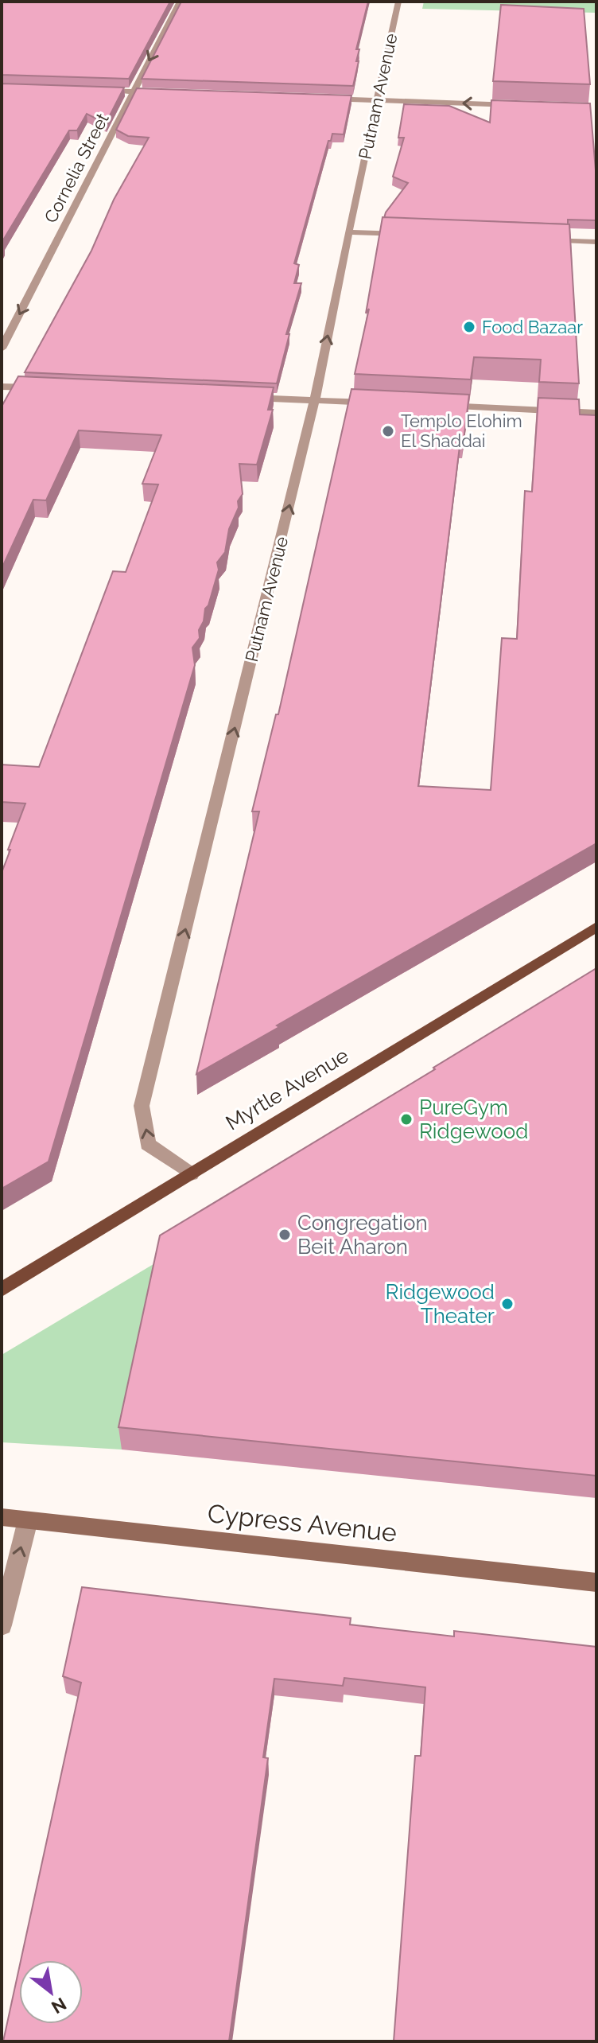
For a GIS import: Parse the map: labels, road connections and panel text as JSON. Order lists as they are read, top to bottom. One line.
{"streets":{"main road":["Myrtle Avenue","Cypress Avenue"],"street":["Putnam Avenue","Cornelia Street"]},"crossings":[["Putnam Avenue","Myrtle Avenue"]],"one_way":["Putnam Avenue","Cornelia Street"],"places":["Food Bazaar","Templo Elohim El Shaddai","PureGym Ridgewood","Congregation Beit Aharon","Ridgewood Theater"],"north":"bottom right"}
